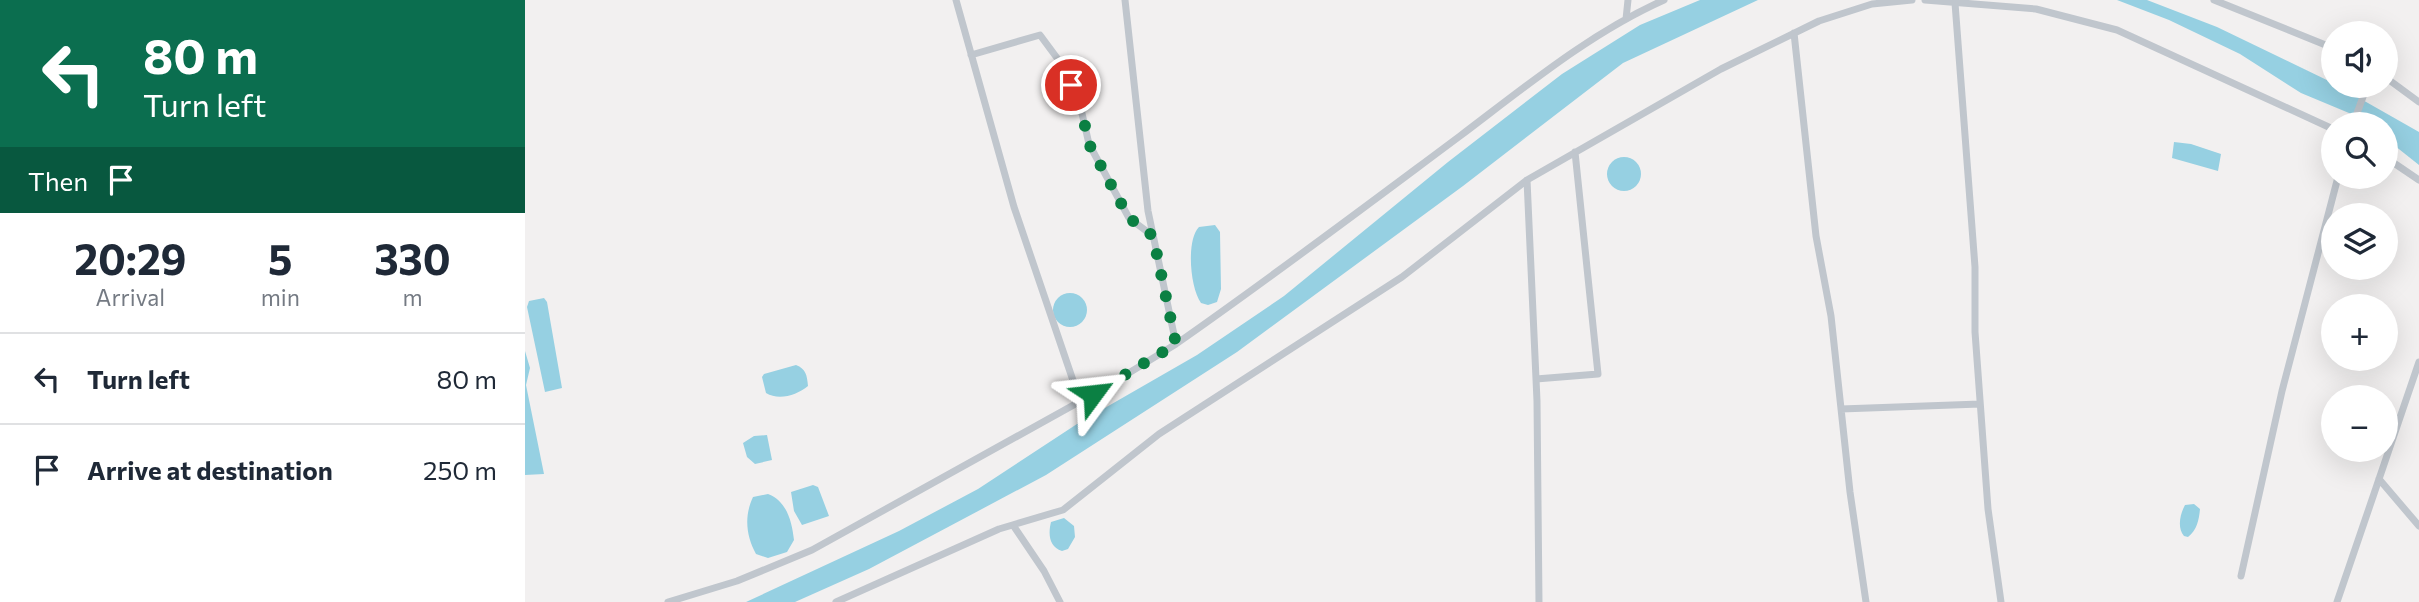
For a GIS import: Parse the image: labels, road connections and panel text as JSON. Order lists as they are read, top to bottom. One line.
{"page":{"turn":["80 m","Turn left"],"map_buttons":["+","−"],"then":"Then","eta":["20:29","Arrival","5","min","330","m"],"list":[{"name":"Turn left","value":"80 m"},{"name":"Arrive at destination","value":"250 m"}]}}
